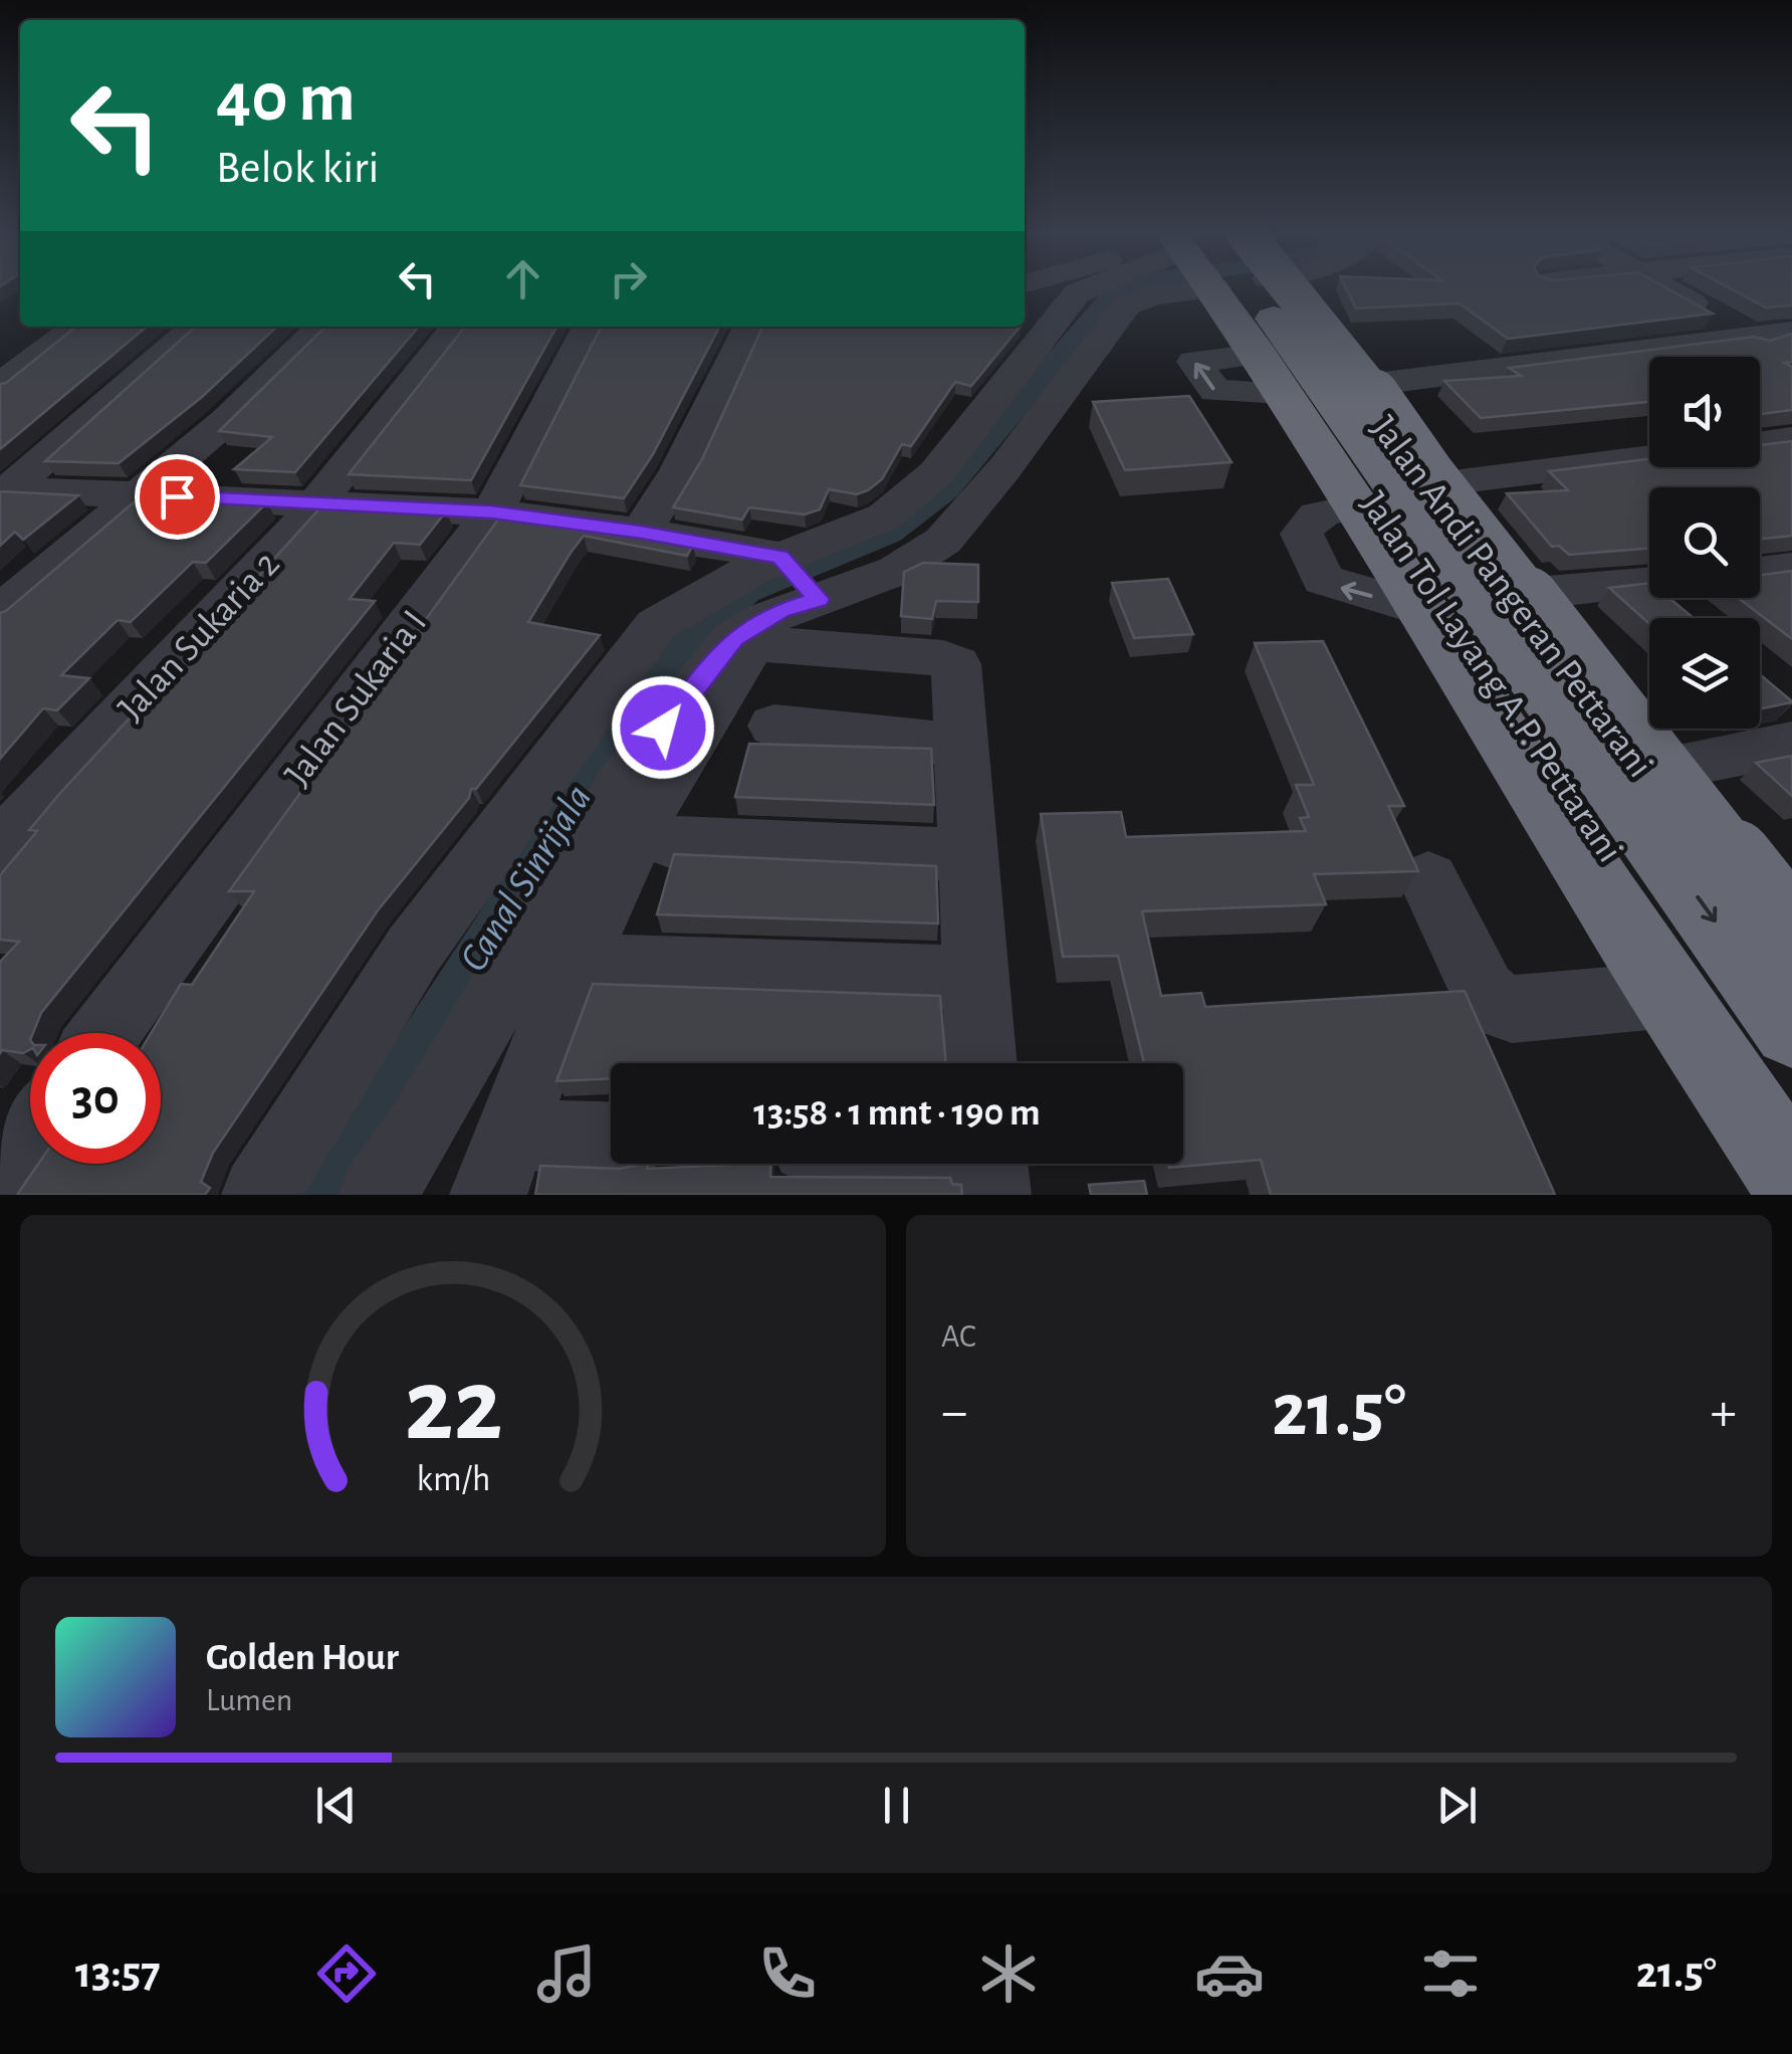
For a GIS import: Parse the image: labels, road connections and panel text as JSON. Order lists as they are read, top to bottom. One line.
{"streets":{"highway":["Jalan Andi Pangeran Pettarani","Jalan Tol Layang A.P. Pettarani"],"street":["Jalan Sukaria 2","Jalan Sukaria I"]},"water":["Canal Sinrijala"],"page":{"turn":["40 m","Belok kiri"],"limit":"30","trip":"13:58 · 1 mnt · 190 m","tile":"AC","heat":["−","21.5°","+"],"song":["Golden Hour","Lumen"],"tabs":["13:57","21.5°"],"gauge":["22","km/h"]}}
